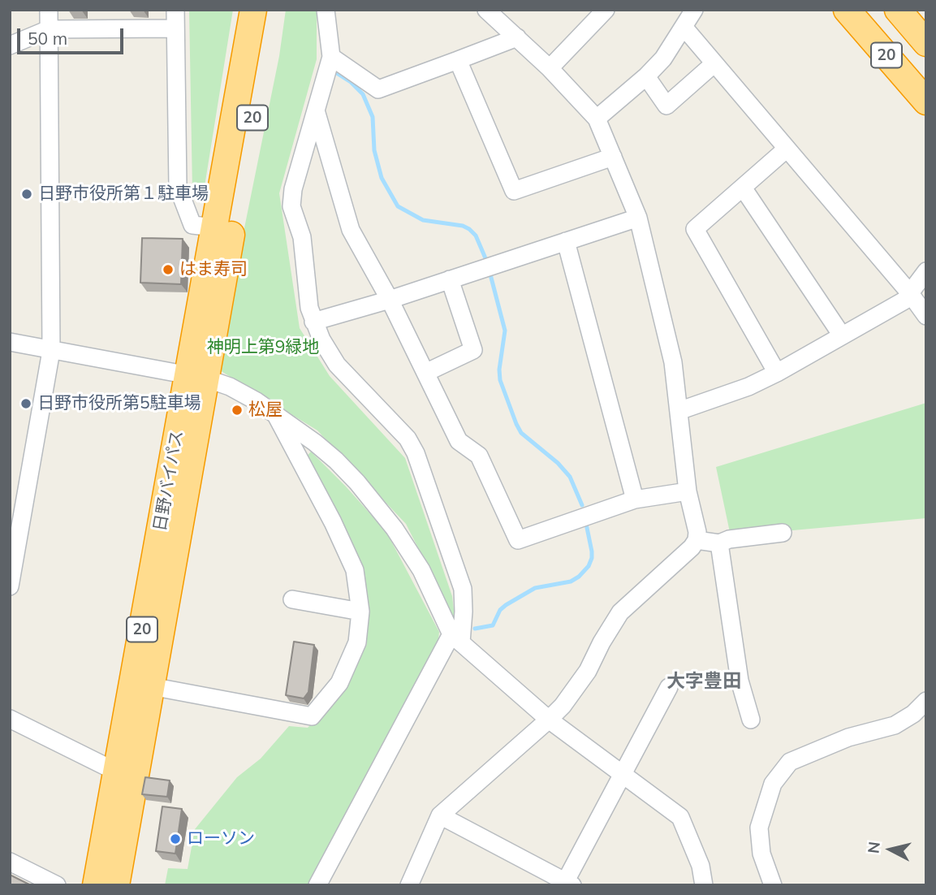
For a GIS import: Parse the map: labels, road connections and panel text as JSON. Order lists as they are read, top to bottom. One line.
{"streets":{"highway":["20","日野バイパス"]},"districts":["大字豊田"],"parks":["神明上第9緑地"],"places":["日野市役所第１駐車場","はま寿司","日野市役所第5駐車場","松屋","ローソン"],"scale_bar":"50 m","north":"left"}
